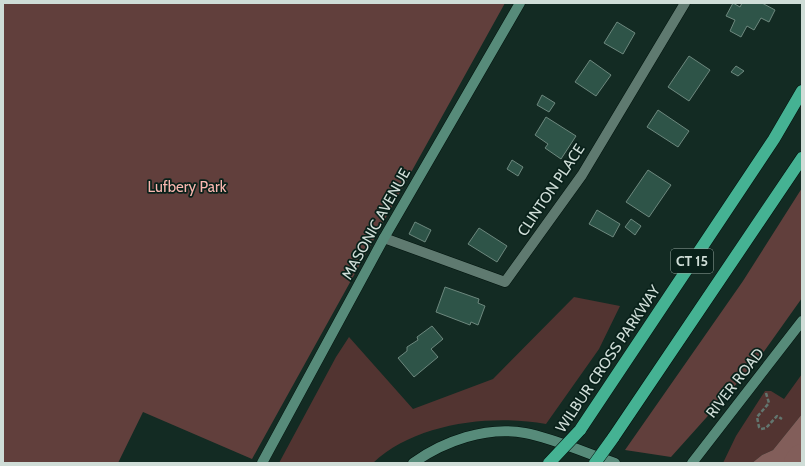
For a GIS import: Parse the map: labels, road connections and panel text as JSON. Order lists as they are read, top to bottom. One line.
{"streets":{"highway":["CT 15","WILBUR CROSS PARKWAY"],"main road":["MASONIC AVENUE","RIVER ROAD"],"street":["CLINTON PLACE"]},"crossings":[["CLINTON PLACE","MASONIC AVENUE"]],"parks":["Lufbery Park"]}
